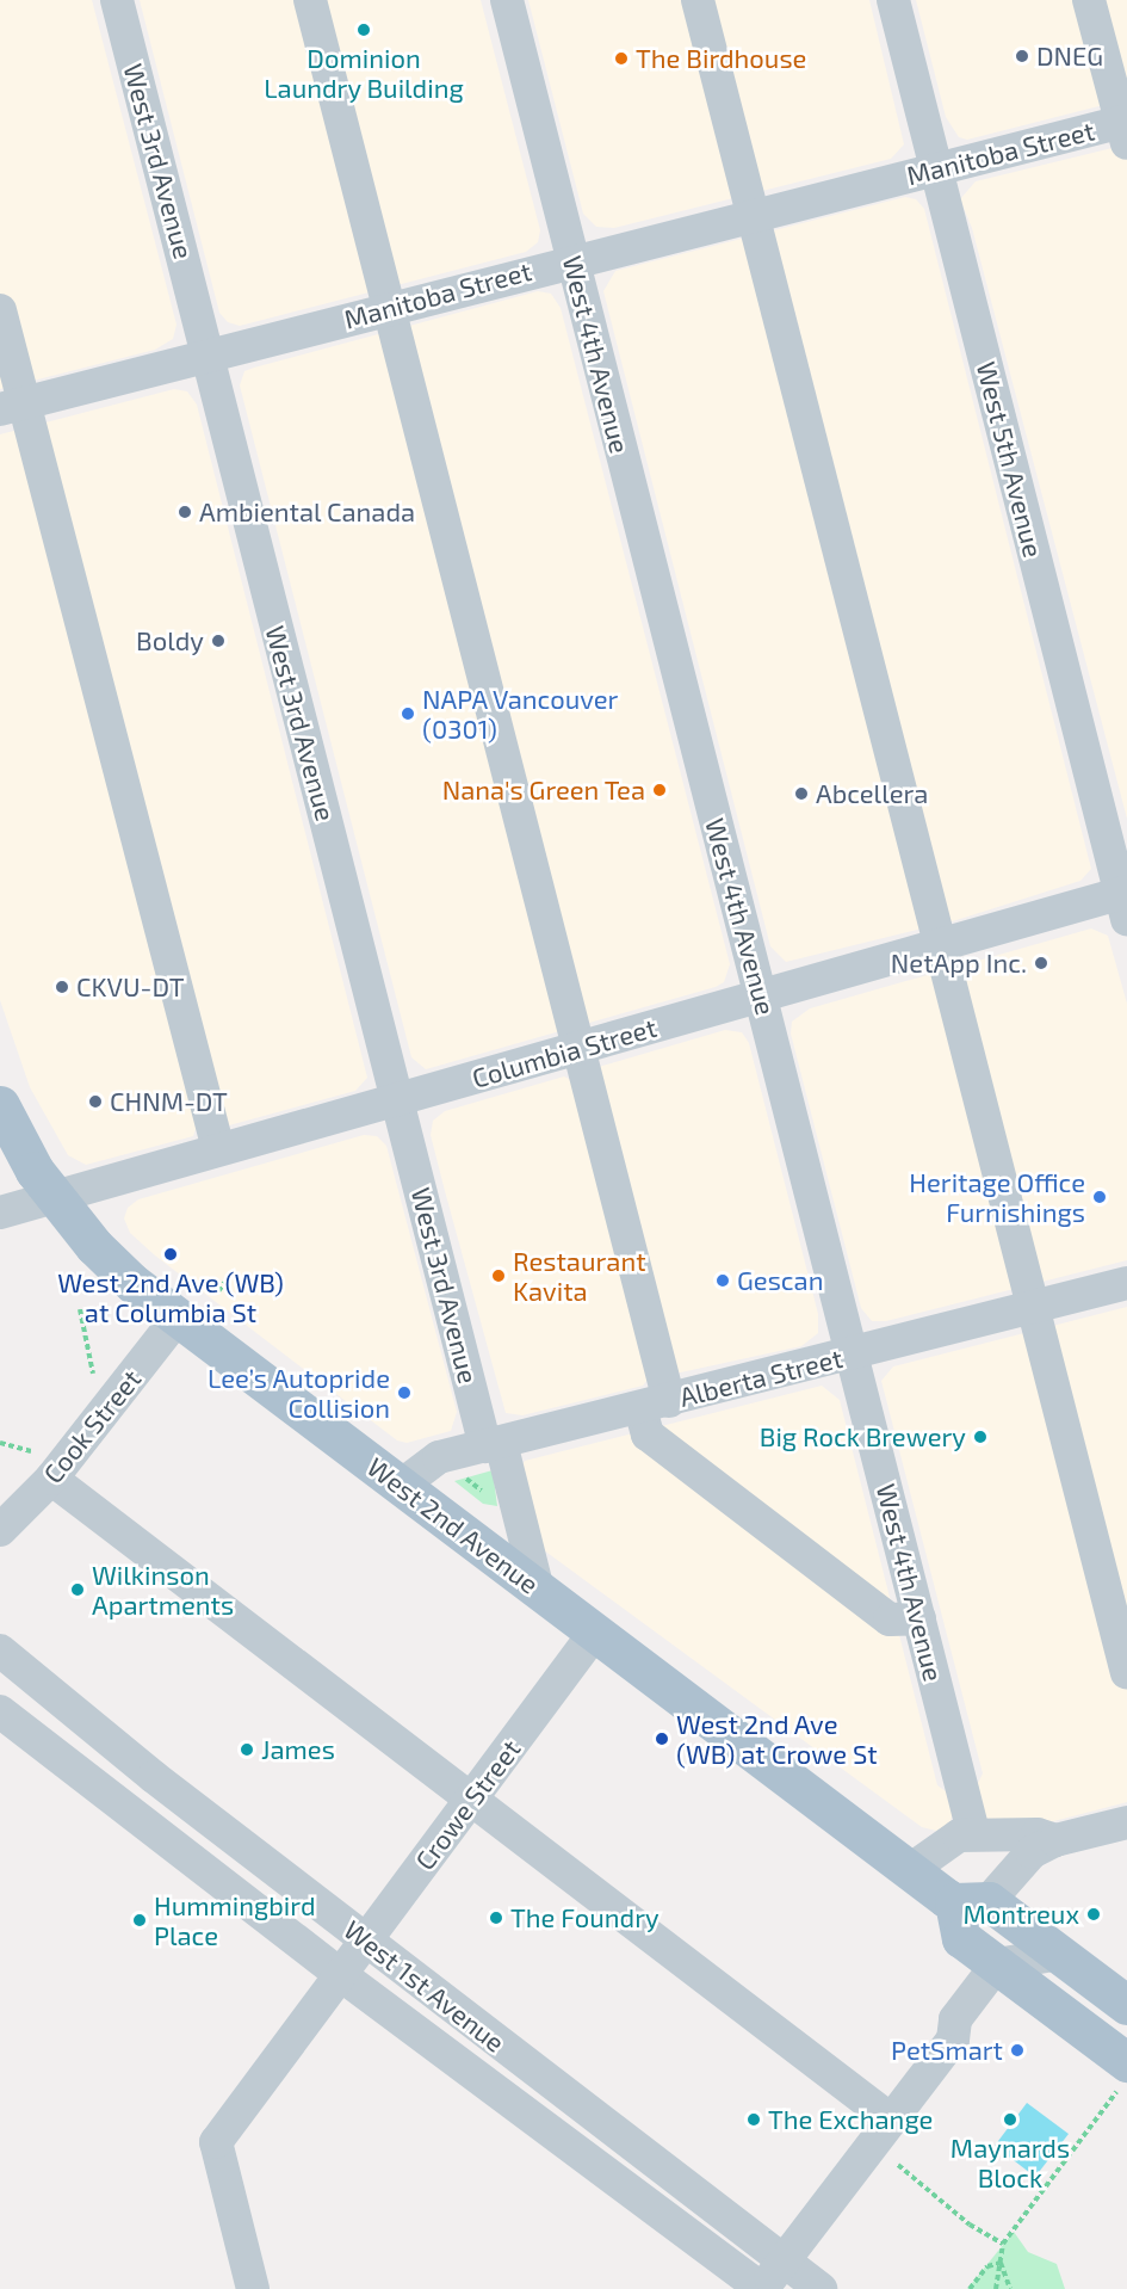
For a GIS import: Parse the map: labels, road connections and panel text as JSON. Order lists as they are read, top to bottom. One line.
{"streets":{"main road":["West 2nd Avenue"],"street":["Manitoba Street","West 3rd Avenue","West 4th Avenue","West 5th Avenue","Columbia Street","Alberta Street","Cook Street","Crowe Street","West 1st Avenue"]},"crossings":[["Manitoba Street","West 3rd Avenue"],["Manitoba Street","West 4th Avenue"],["Manitoba Street","West 5th Avenue"],["West 3rd Avenue","Columbia Street"],["West 3rd Avenue","Alberta Street"],["West 3rd Avenue","West 2nd Avenue"],["West 4th Avenue","Columbia Street"],["West 4th Avenue","Alberta Street"],["West 5th Avenue","Columbia Street"],["Columbia Street","West 2nd Avenue"],["Alberta Street","West 2nd Avenue"],["Cook Street","West 2nd Avenue"],["West 2nd Avenue","Crowe Street"],["Crowe Street","West 1st Avenue"]],"places":["Dominion Laundry Building","DNEG","The Birdhouse","Ambiental Canada","Boldy","NAPA Vancouver (0301)","Nana's Green Tea","Abcellera","NetApp Inc.","CKVU-DT","CHNM-DT","Heritage Office Furnishings","West 2nd Ave (WB) at Columbia St","Restaurant Kavita","Gescan","Lee’s Autopride Collision","Big Rock Brewery","Wilkinson Apartments","West 2nd Ave (WB) at Crowe St","James","Montreux","The Foundry","Hummingbird Place","PetSmart","The Exchange","Maynards Block"]}
